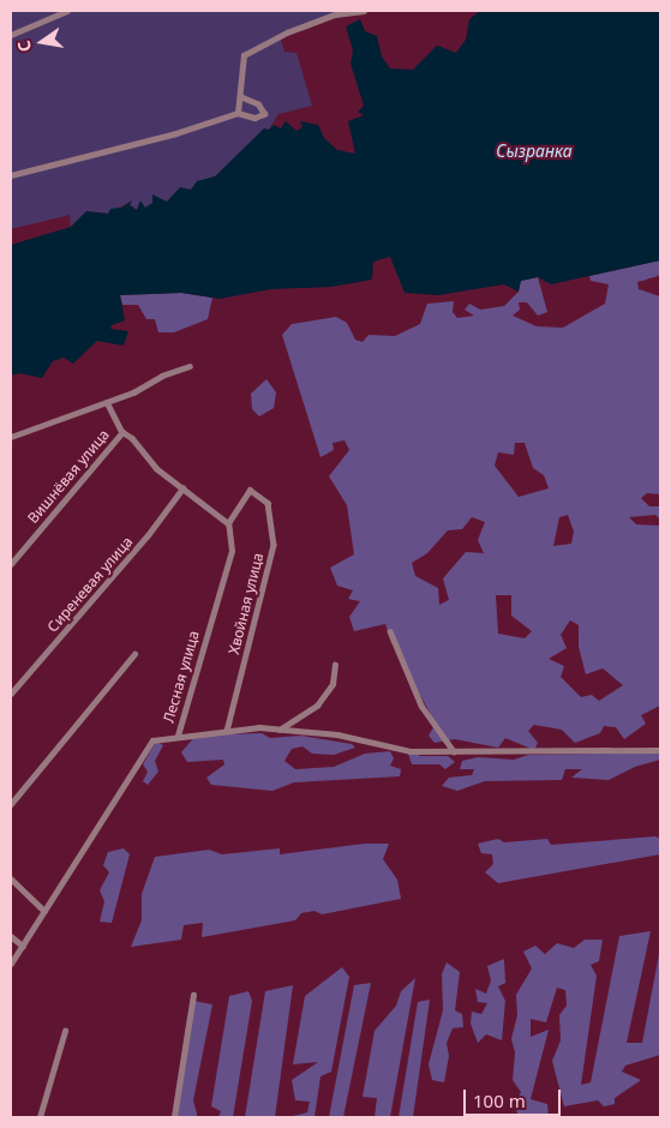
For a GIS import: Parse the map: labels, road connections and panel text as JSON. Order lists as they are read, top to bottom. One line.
{"streets":{"street":["Вишнёвая улица","Сиреневая улица","Хвойная улица","Лесная улица"]},"crossings":[["Хвойная улица","Лесная улица"]],"water":["Сызранка"],"scale_bar":"100 m","north":"left"}
